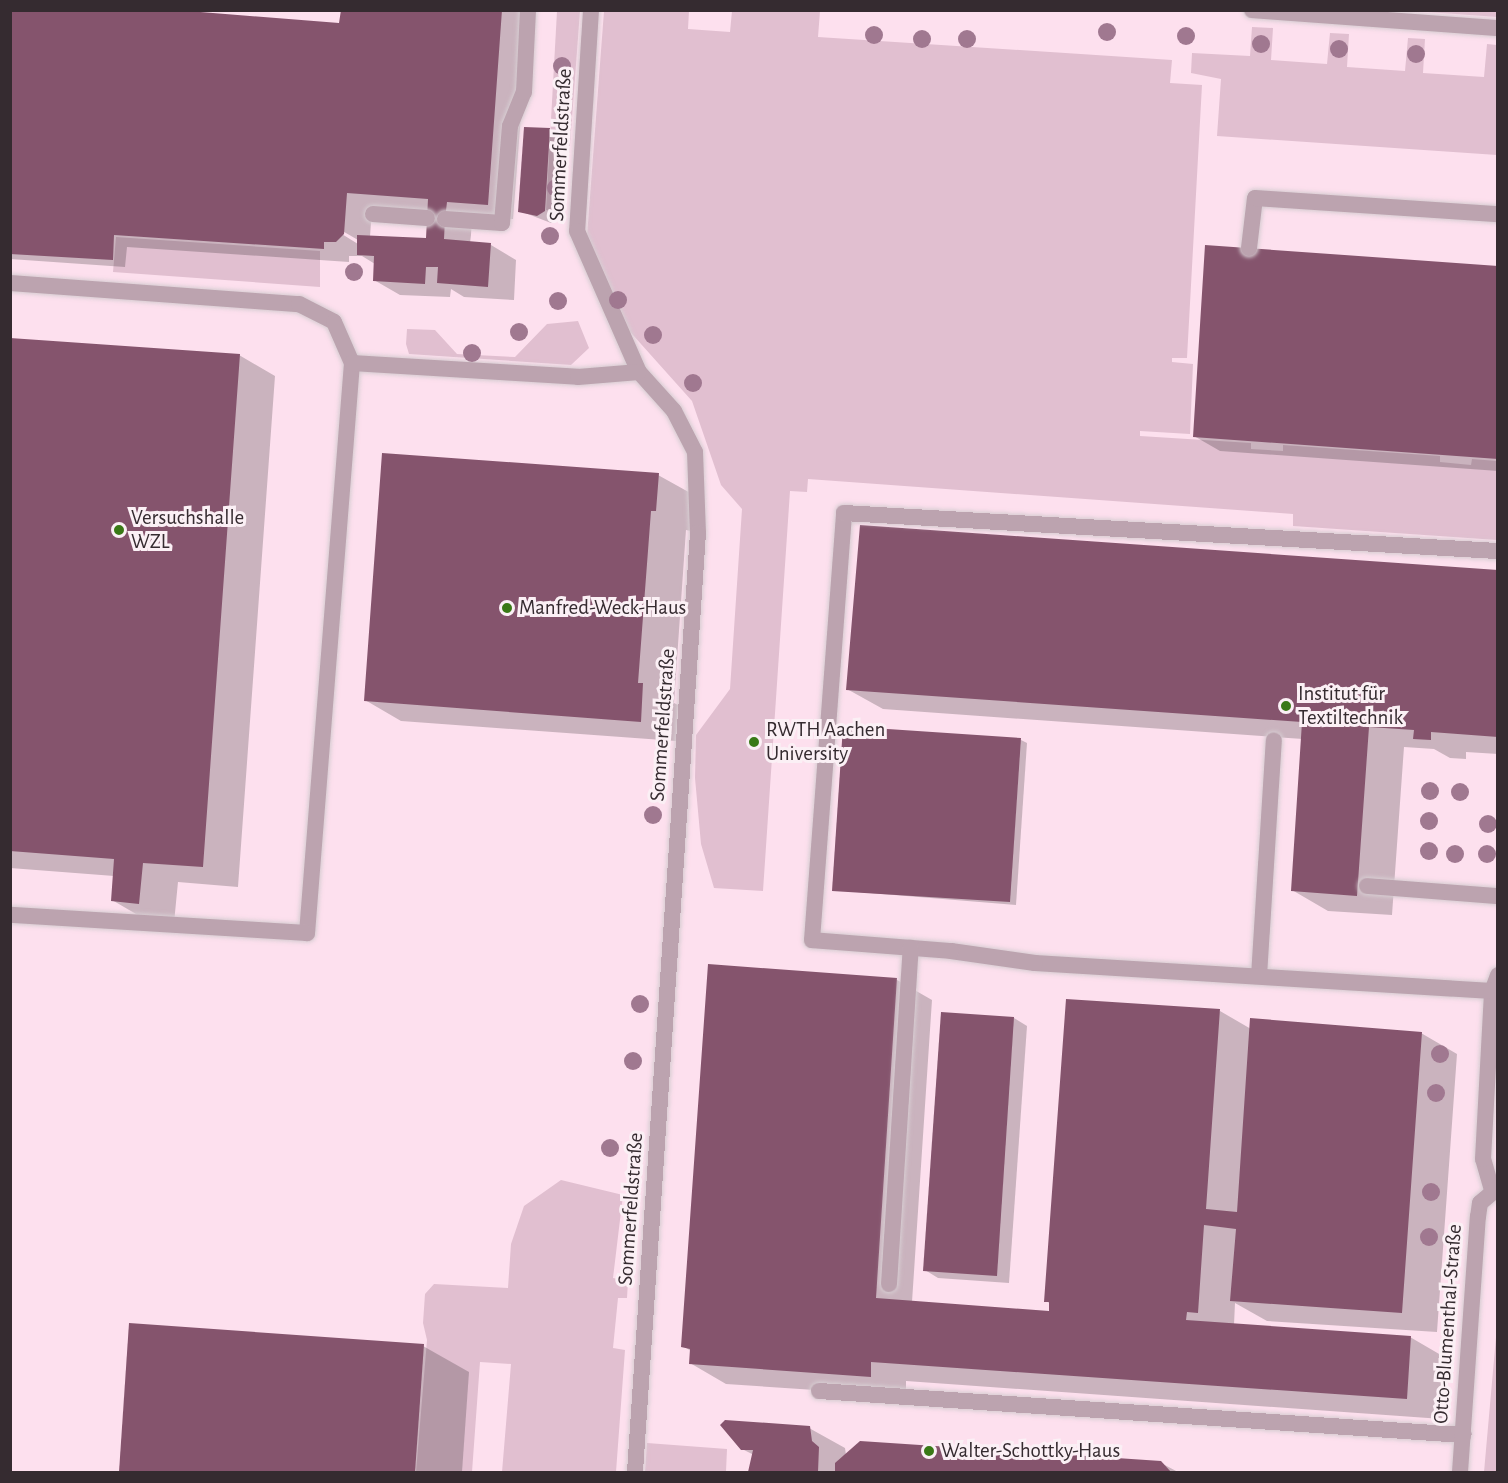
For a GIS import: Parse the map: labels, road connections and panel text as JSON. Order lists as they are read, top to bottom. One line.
{"streets":{"street":["Sommerfeldstraße","Otto-Blumenthal-Straße"]},"places":["Versuchshalle WZL","Manfred-Weck-Haus","Institut für Textiltechnik","RWTH Aachen University","Walter-Schottky-Haus"]}
